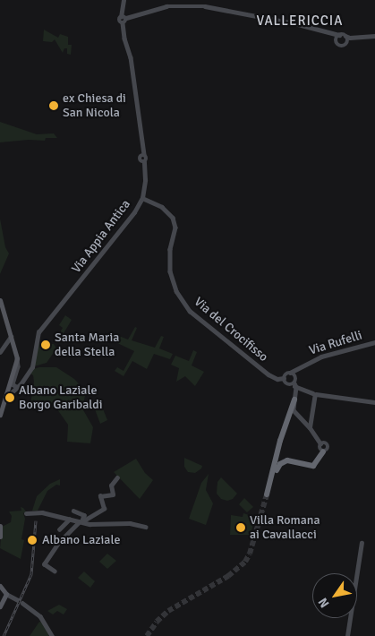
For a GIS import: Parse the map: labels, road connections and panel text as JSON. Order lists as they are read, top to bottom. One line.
{"streets":{"street":["Via Appia Antica","Via del Crocifisso","Via Rufelli"]},"crossings":[["Via Appia Antica","Via del Crocifisso"],["Via del Crocifisso","Via Rufelli"]],"districts":["VALLERICCIA"],"places":["ex Chiesa di San Nicola","Santa Maria della Stella","Albano Laziale Borgo Garibaldi","Villa Romana ai Cavallacci","Albano Laziale"],"north":"bottom left"}
